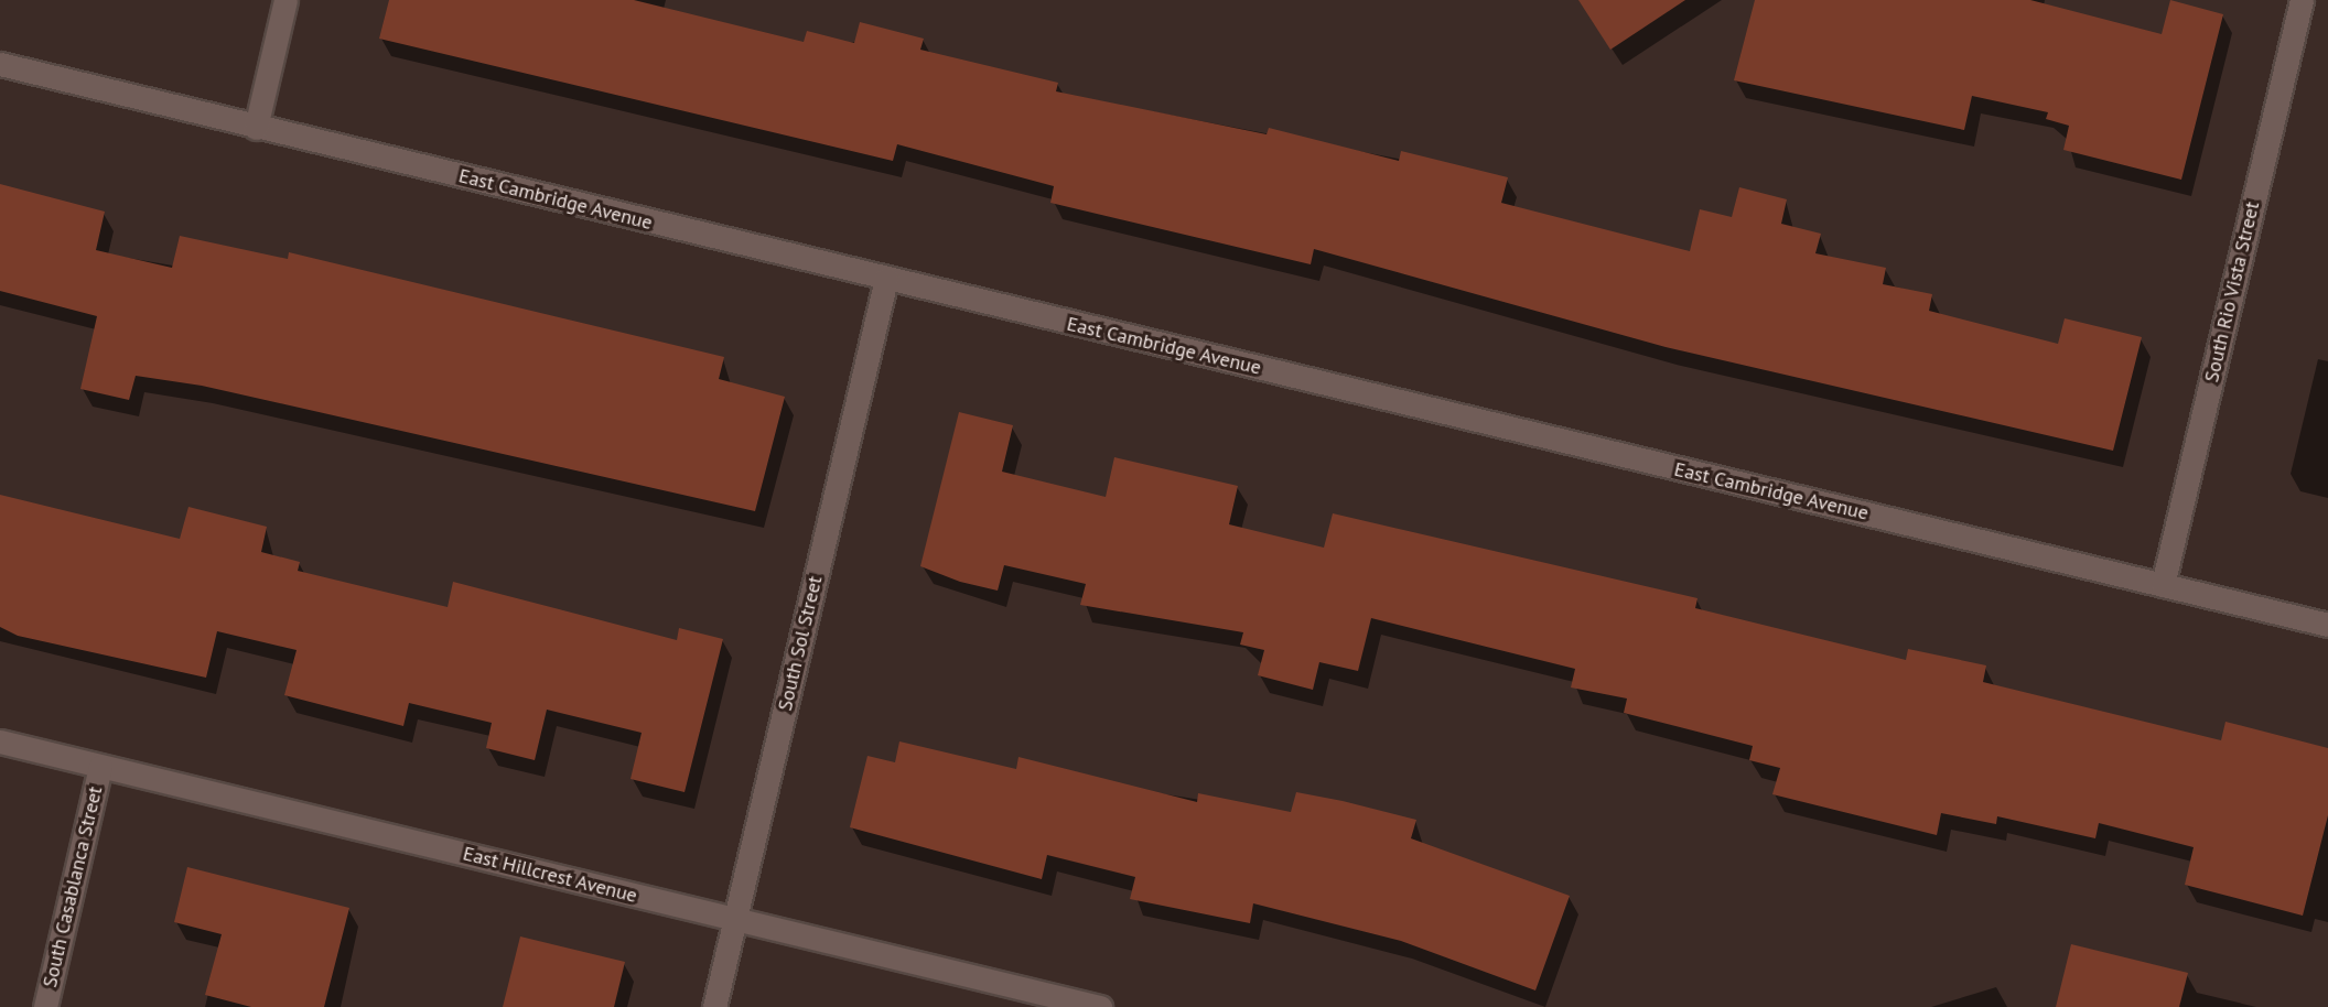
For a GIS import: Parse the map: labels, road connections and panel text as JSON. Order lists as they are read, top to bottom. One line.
{"streets":{"street":["East Cambridge Avenue","South Rio Vista Street","South Sol Street","East Hillcrest Avenue","South Casablanca Street"]},"crossings":[["East Cambridge Avenue","South Rio Vista Street"],["East Cambridge Avenue","South Sol Street"],["South Sol Street","East Hillcrest Avenue"],["East Hillcrest Avenue","South Casablanca Street"]]}
